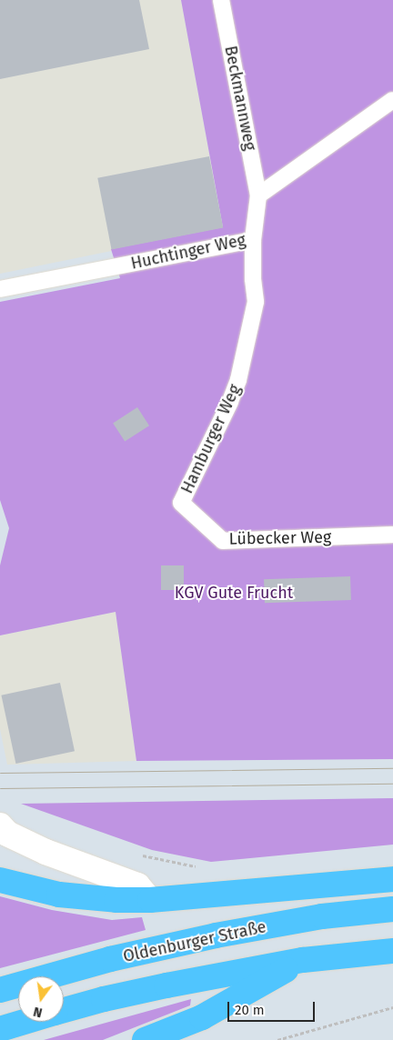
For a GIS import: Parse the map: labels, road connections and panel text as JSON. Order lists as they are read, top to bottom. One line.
{"streets":{"highway":["Oldenburger Straße"],"lane":["Beckmannweg","Huchtinger Weg","Hamburger Weg","Lübecker Weg"]},"crossings":[["Beckmannweg","Huchtinger Weg"],["Huchtinger Weg","Hamburger Weg"],["Hamburger Weg","Lübecker Weg"]],"parks":["KGV Gute Frucht"],"scale_bar":"20 m","north":"bottom"}
